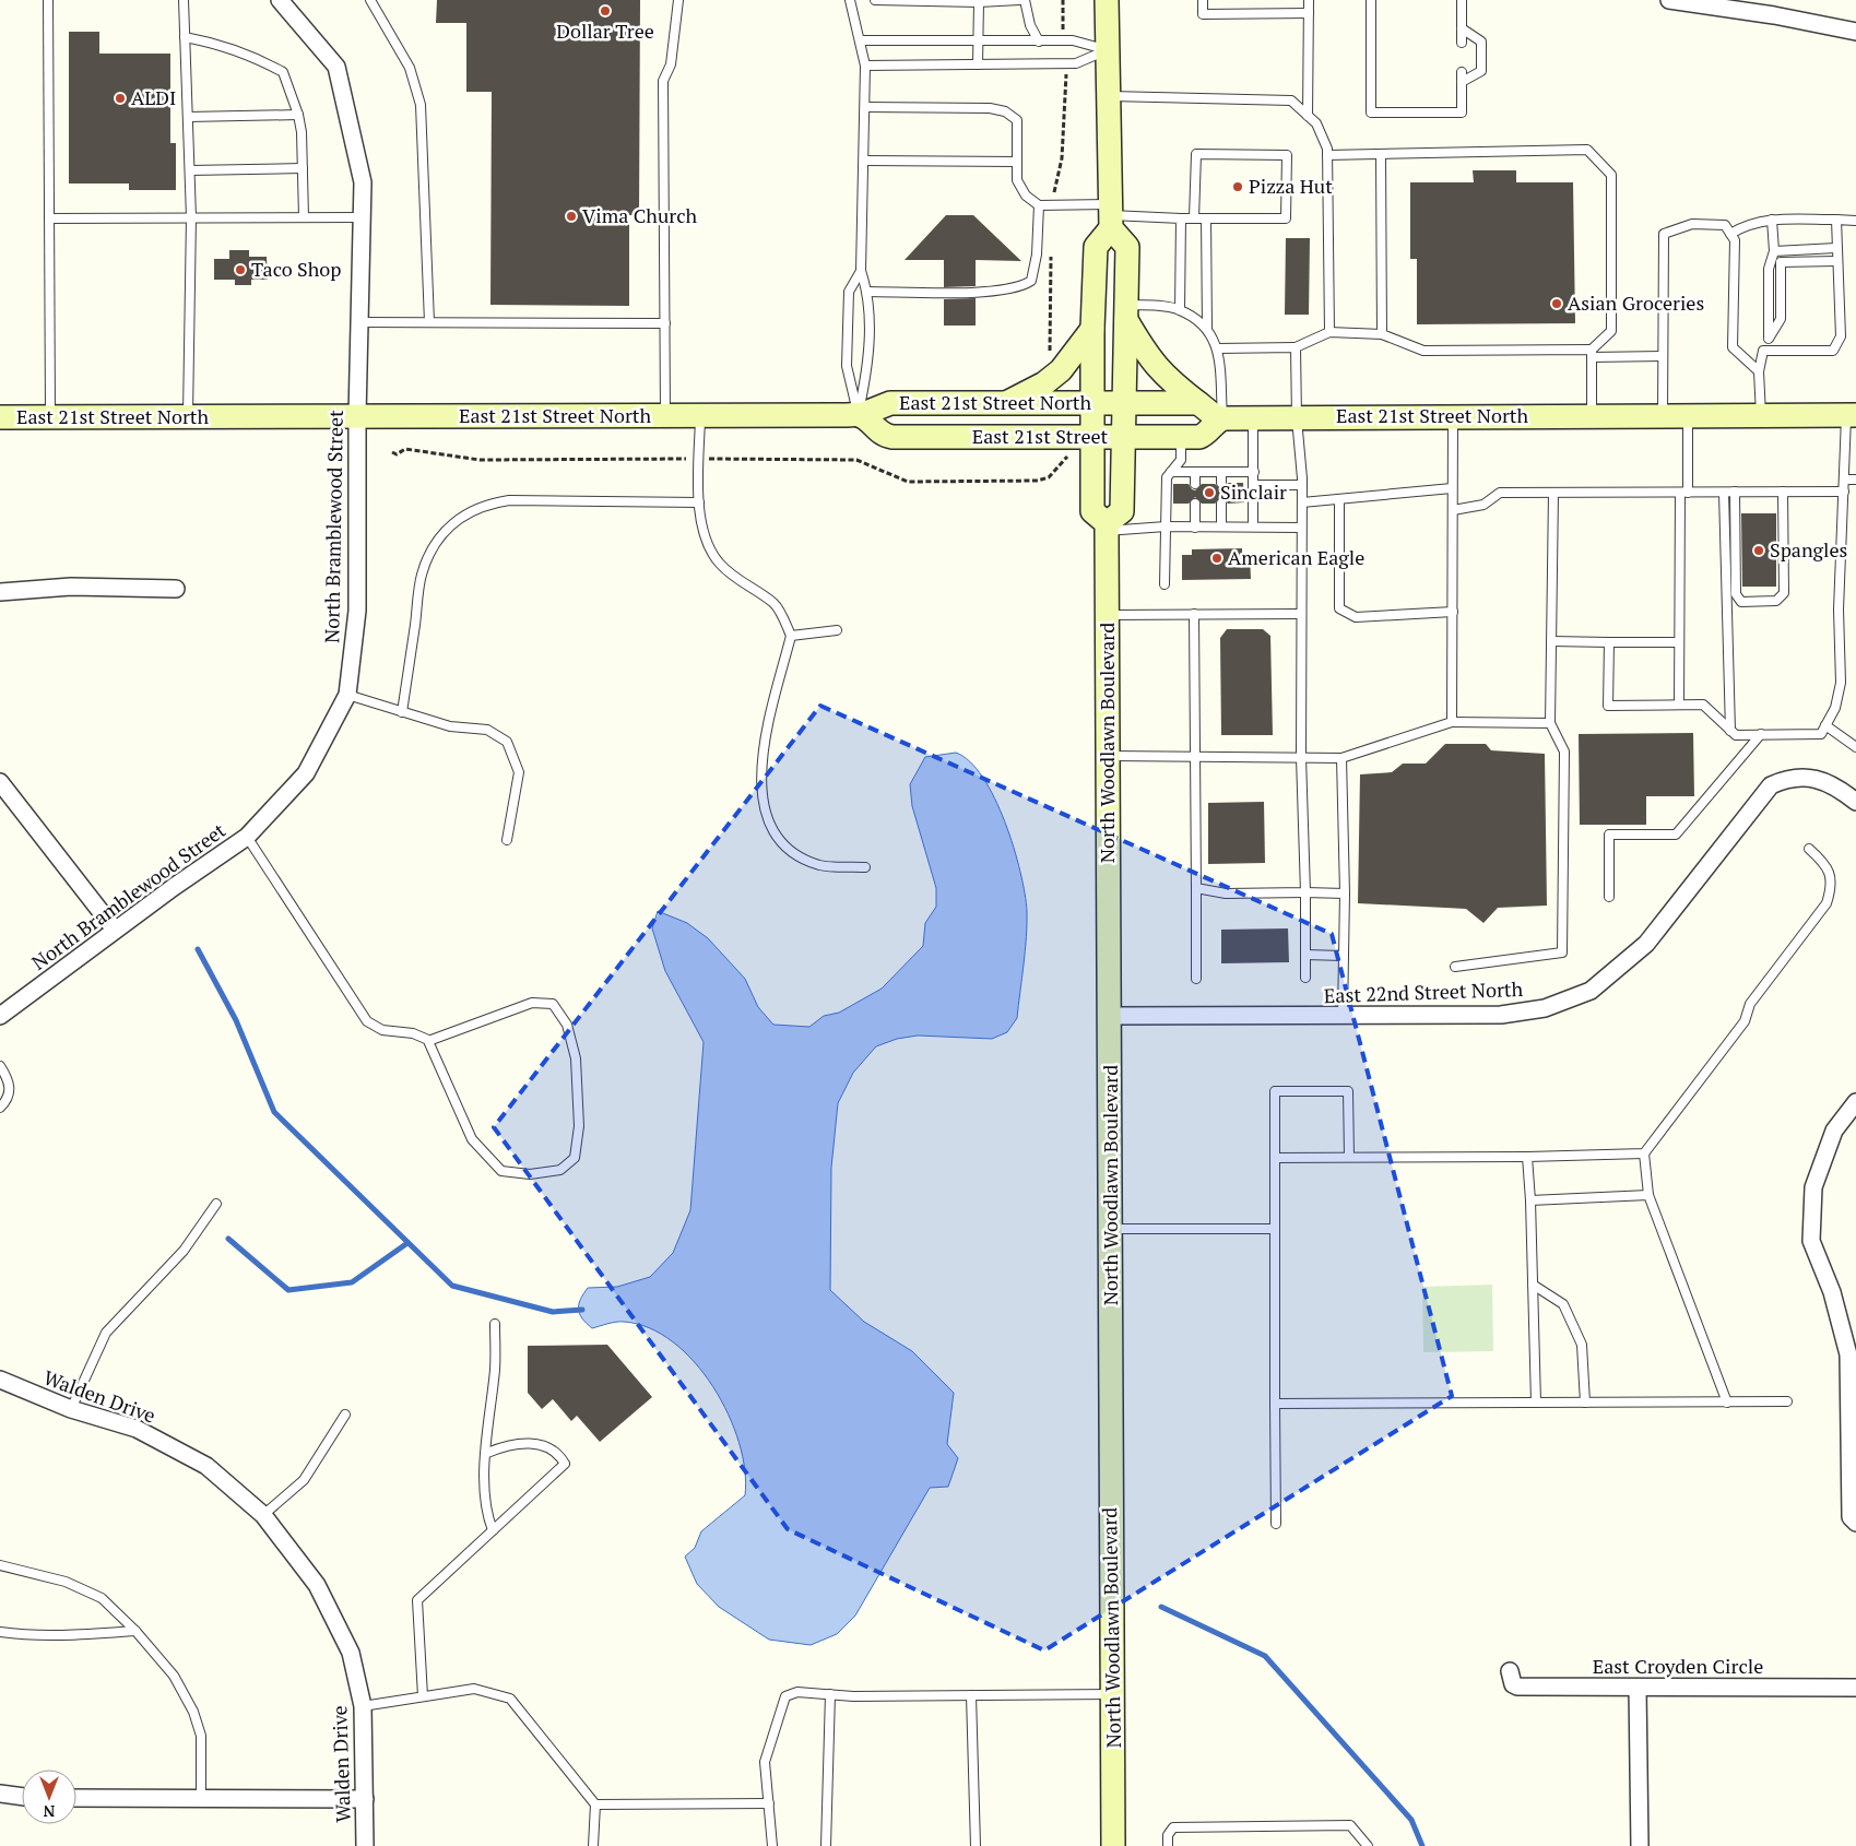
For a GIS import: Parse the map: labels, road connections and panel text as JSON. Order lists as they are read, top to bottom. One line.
{"streets":{"main road":["East 21st Street North","East 21st Street","North Woodlawn Boulevard"],"street":["North Bramblewood Street","East 22nd Street North","Walden Drive","East Croyden Circle"]},"crossings":[["East 21st Street North","East 21st Street"],["East 21st Street North","North Bramblewood Street"],["North Woodlawn Boulevard","East 22nd Street North"]],"places":["Dollar Tree","ALDI","Pizza Hut","Vima Church","Taco Shop","Asian Groceries","Sinclair","Spangles","American Eagle"],"north":"bottom"}
